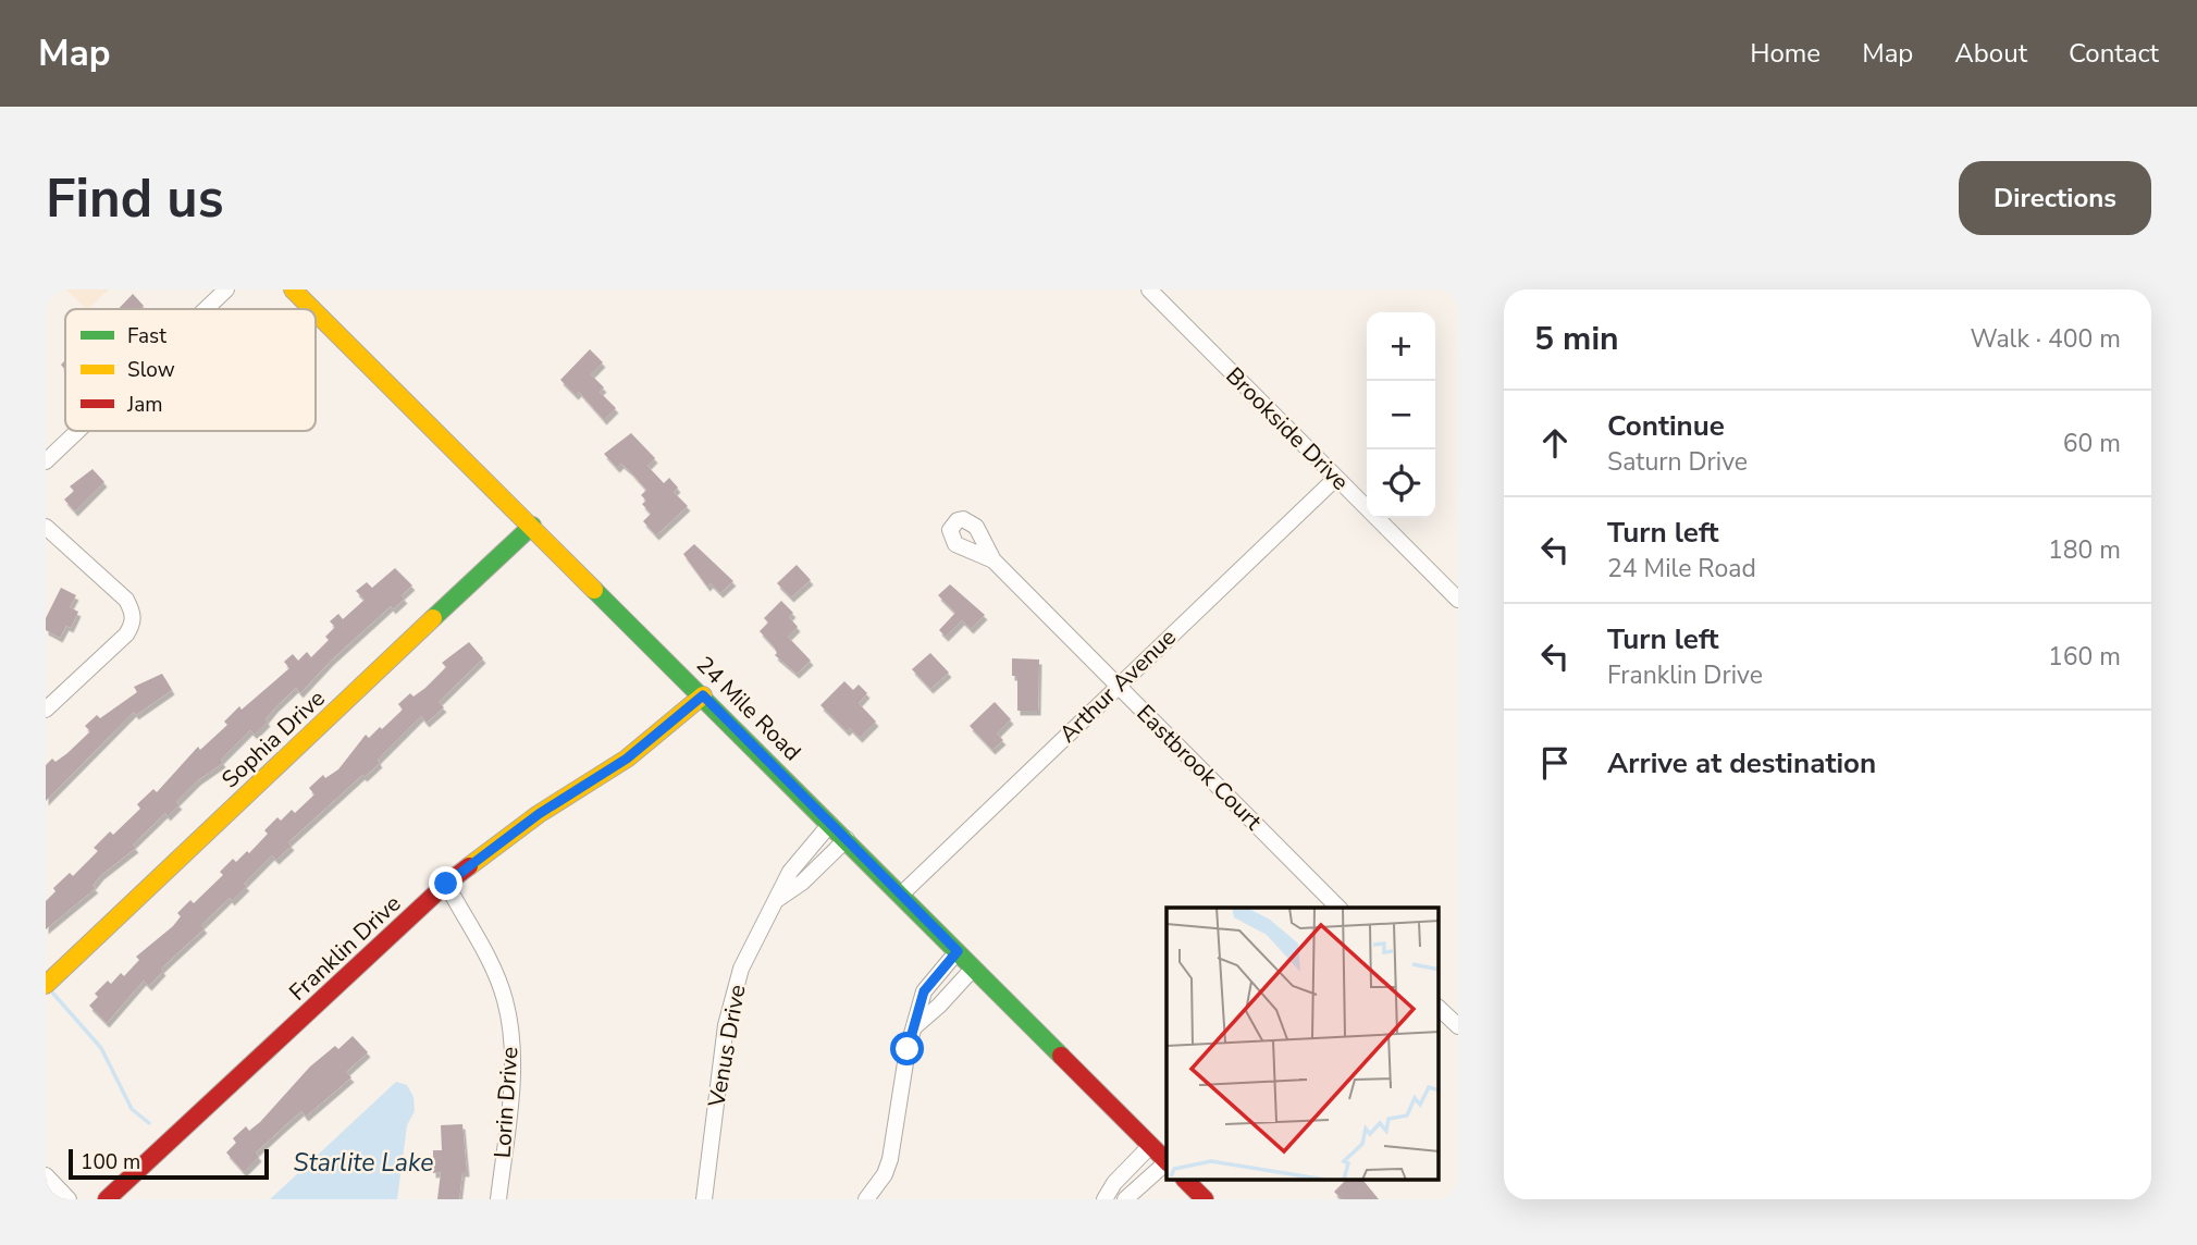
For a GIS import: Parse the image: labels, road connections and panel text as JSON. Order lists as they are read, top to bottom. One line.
{"streets":{"street":["Brookside Drive","Arthur Avenue","24 Mile Road","Sophia Drive","Eastbrook Court","Franklin Drive","Venus Drive","Lorin Drive"]},"crossings":[["Brookside Drive","Arthur Avenue"],["Arthur Avenue","24 Mile Road"],["Arthur Avenue","Eastbrook Court"],["24 Mile Road","Sophia Drive"],["24 Mile Road","Franklin Drive"],["24 Mile Road","Venus Drive"],["Franklin Drive","Lorin Drive"]],"water":["Starlite Lake"],"legend":["Fast","Slow","Jam"],"scale_bar":"100 m","page":{"header":"Map","nav":["Home","Map","About","Contact"],"buttons":"Directions","title":"Find us","heading":["5 min","Walk · 400 m"],"map_buttons":["+","−"],"list":[["Continue","Saturn Drive","60 m"],["Turn left","24 Mile Road","180 m"],["Turn left","Franklin Drive","160 m"],"Arrive at destination"],"scale":"100 m"}}
